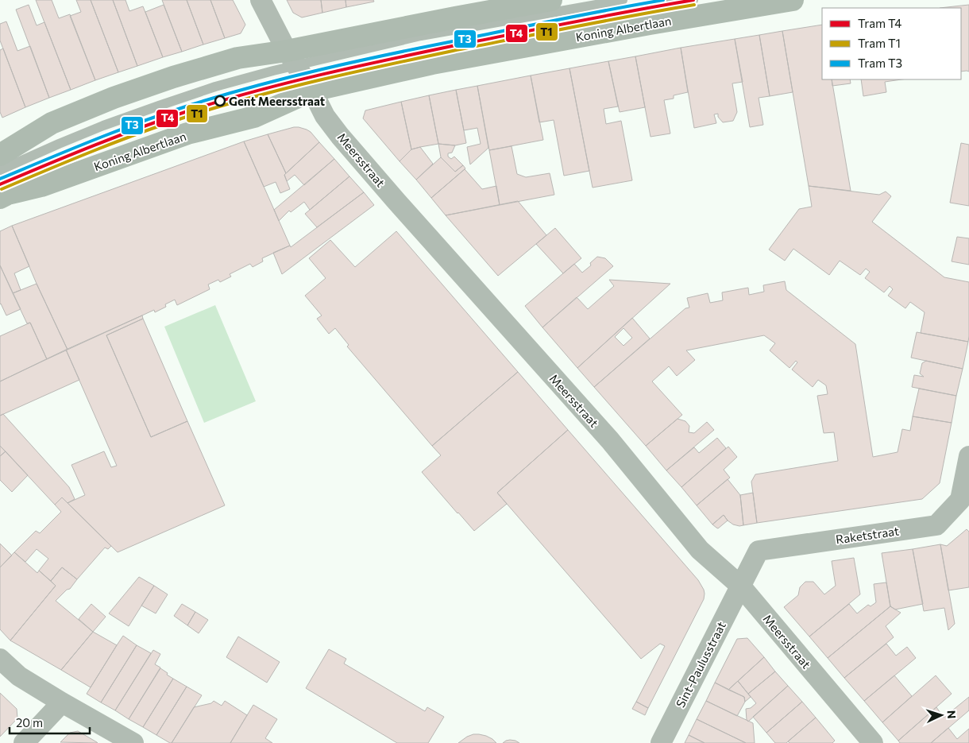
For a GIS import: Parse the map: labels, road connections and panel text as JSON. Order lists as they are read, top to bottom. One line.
{"streets":{"street":["Koning Albertlaan","Meersstraat","Raketstraat","Sint-Paulusstraat"]},"crossings":[["Koning Albertlaan","Meersstraat"],["Meersstraat","Raketstraat"],["Meersstraat","Sint-Paulusstraat"],["Raketstraat","Sint-Paulusstraat"]],"places":["Gent Meersstraat"],"lines":["tram line T4","tram line T3","tram line T1"],"legend":["Tram T4","Tram T1","Tram T3"],"scale_bar":"20 m","north":"right"}
